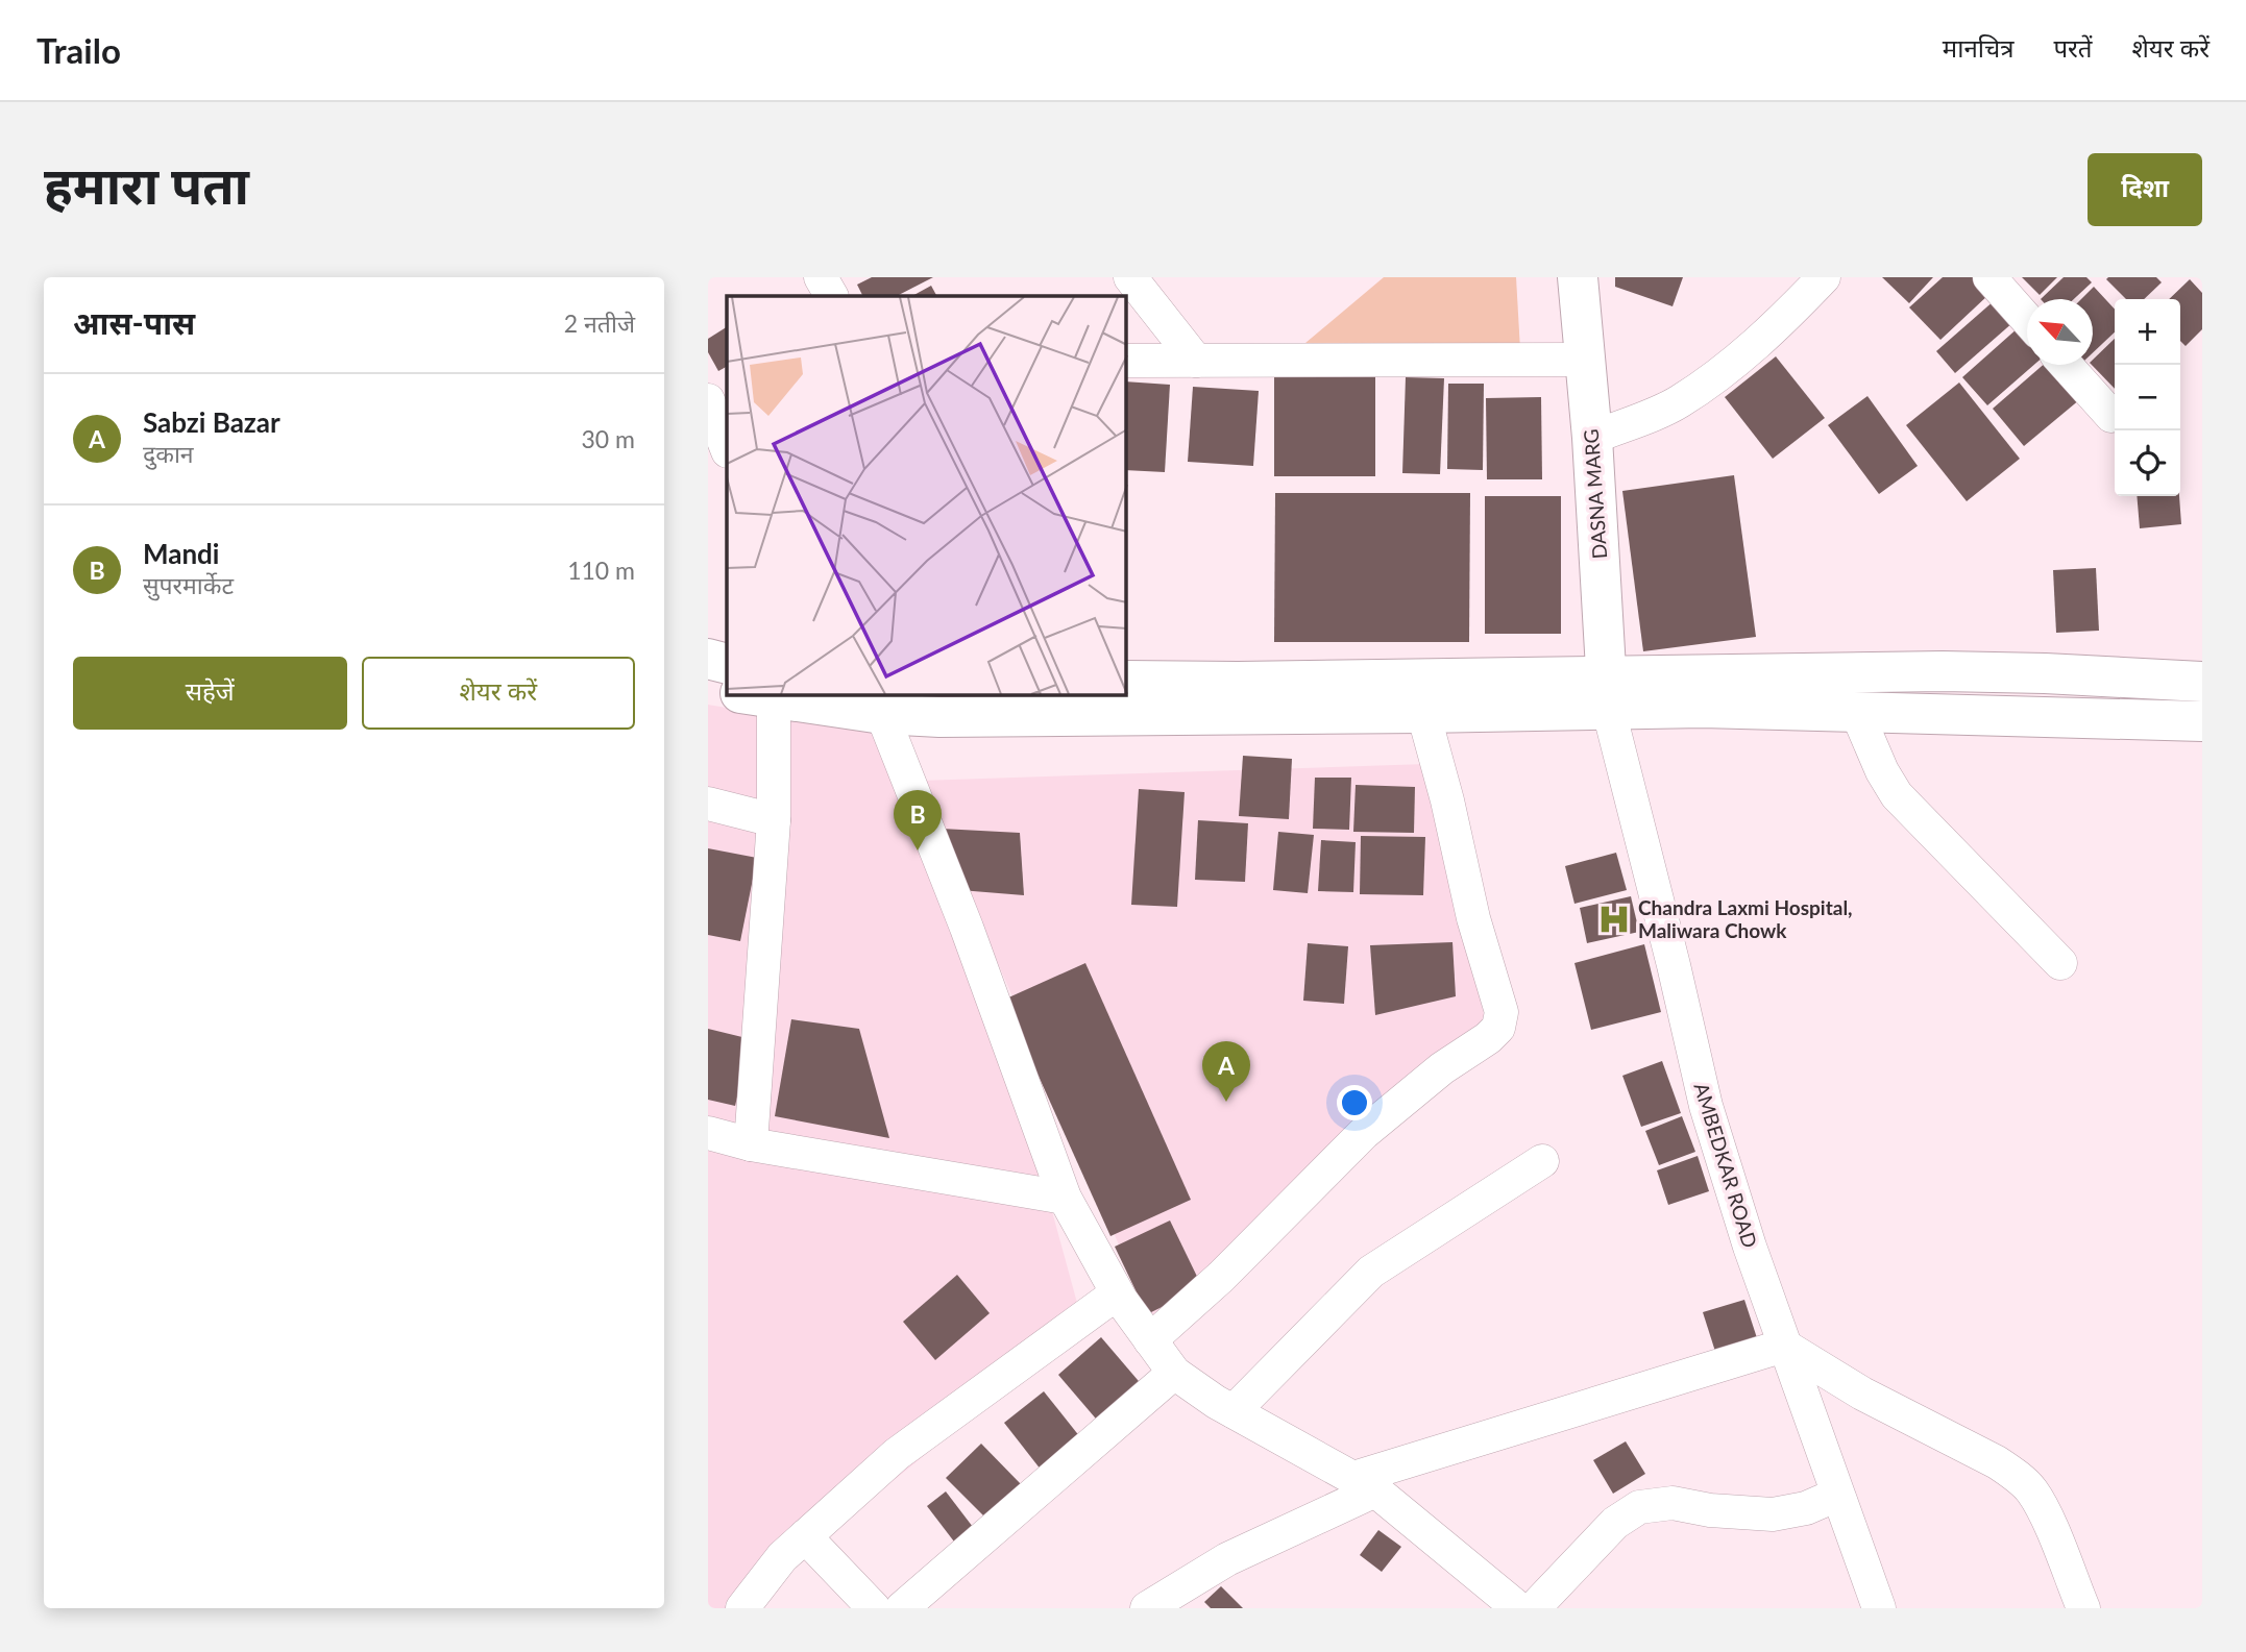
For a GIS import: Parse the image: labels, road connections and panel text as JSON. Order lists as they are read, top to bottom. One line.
{"streets":{"street":["DASNA MARG","AMBEDKAR ROAD"]},"crossings":[["DASNA MARG","AMBEDKAR ROAD"]],"places":{"hospital":["Chandra Laxmi Hospital, Maliwara Chowk"]},"north":"top left","page":{"header":"Trailo","nav":["मानचित्र","परतें","शेयर करें"],"buttons":["दिशा",["सहेजें","शेयर करें"]],"title":"हमारा पता","heading":["आस-पास","2 नतीजे"],"map_buttons":["+","−"],"list":[{"mark":"A","name":"Sabzi Bazar","note":"दुकान","value":"30 m"},{"mark":"B","name":"Mandi","note":"सुपरमार्केट","value":"110 m"}],"pins":["B","A"]}}
